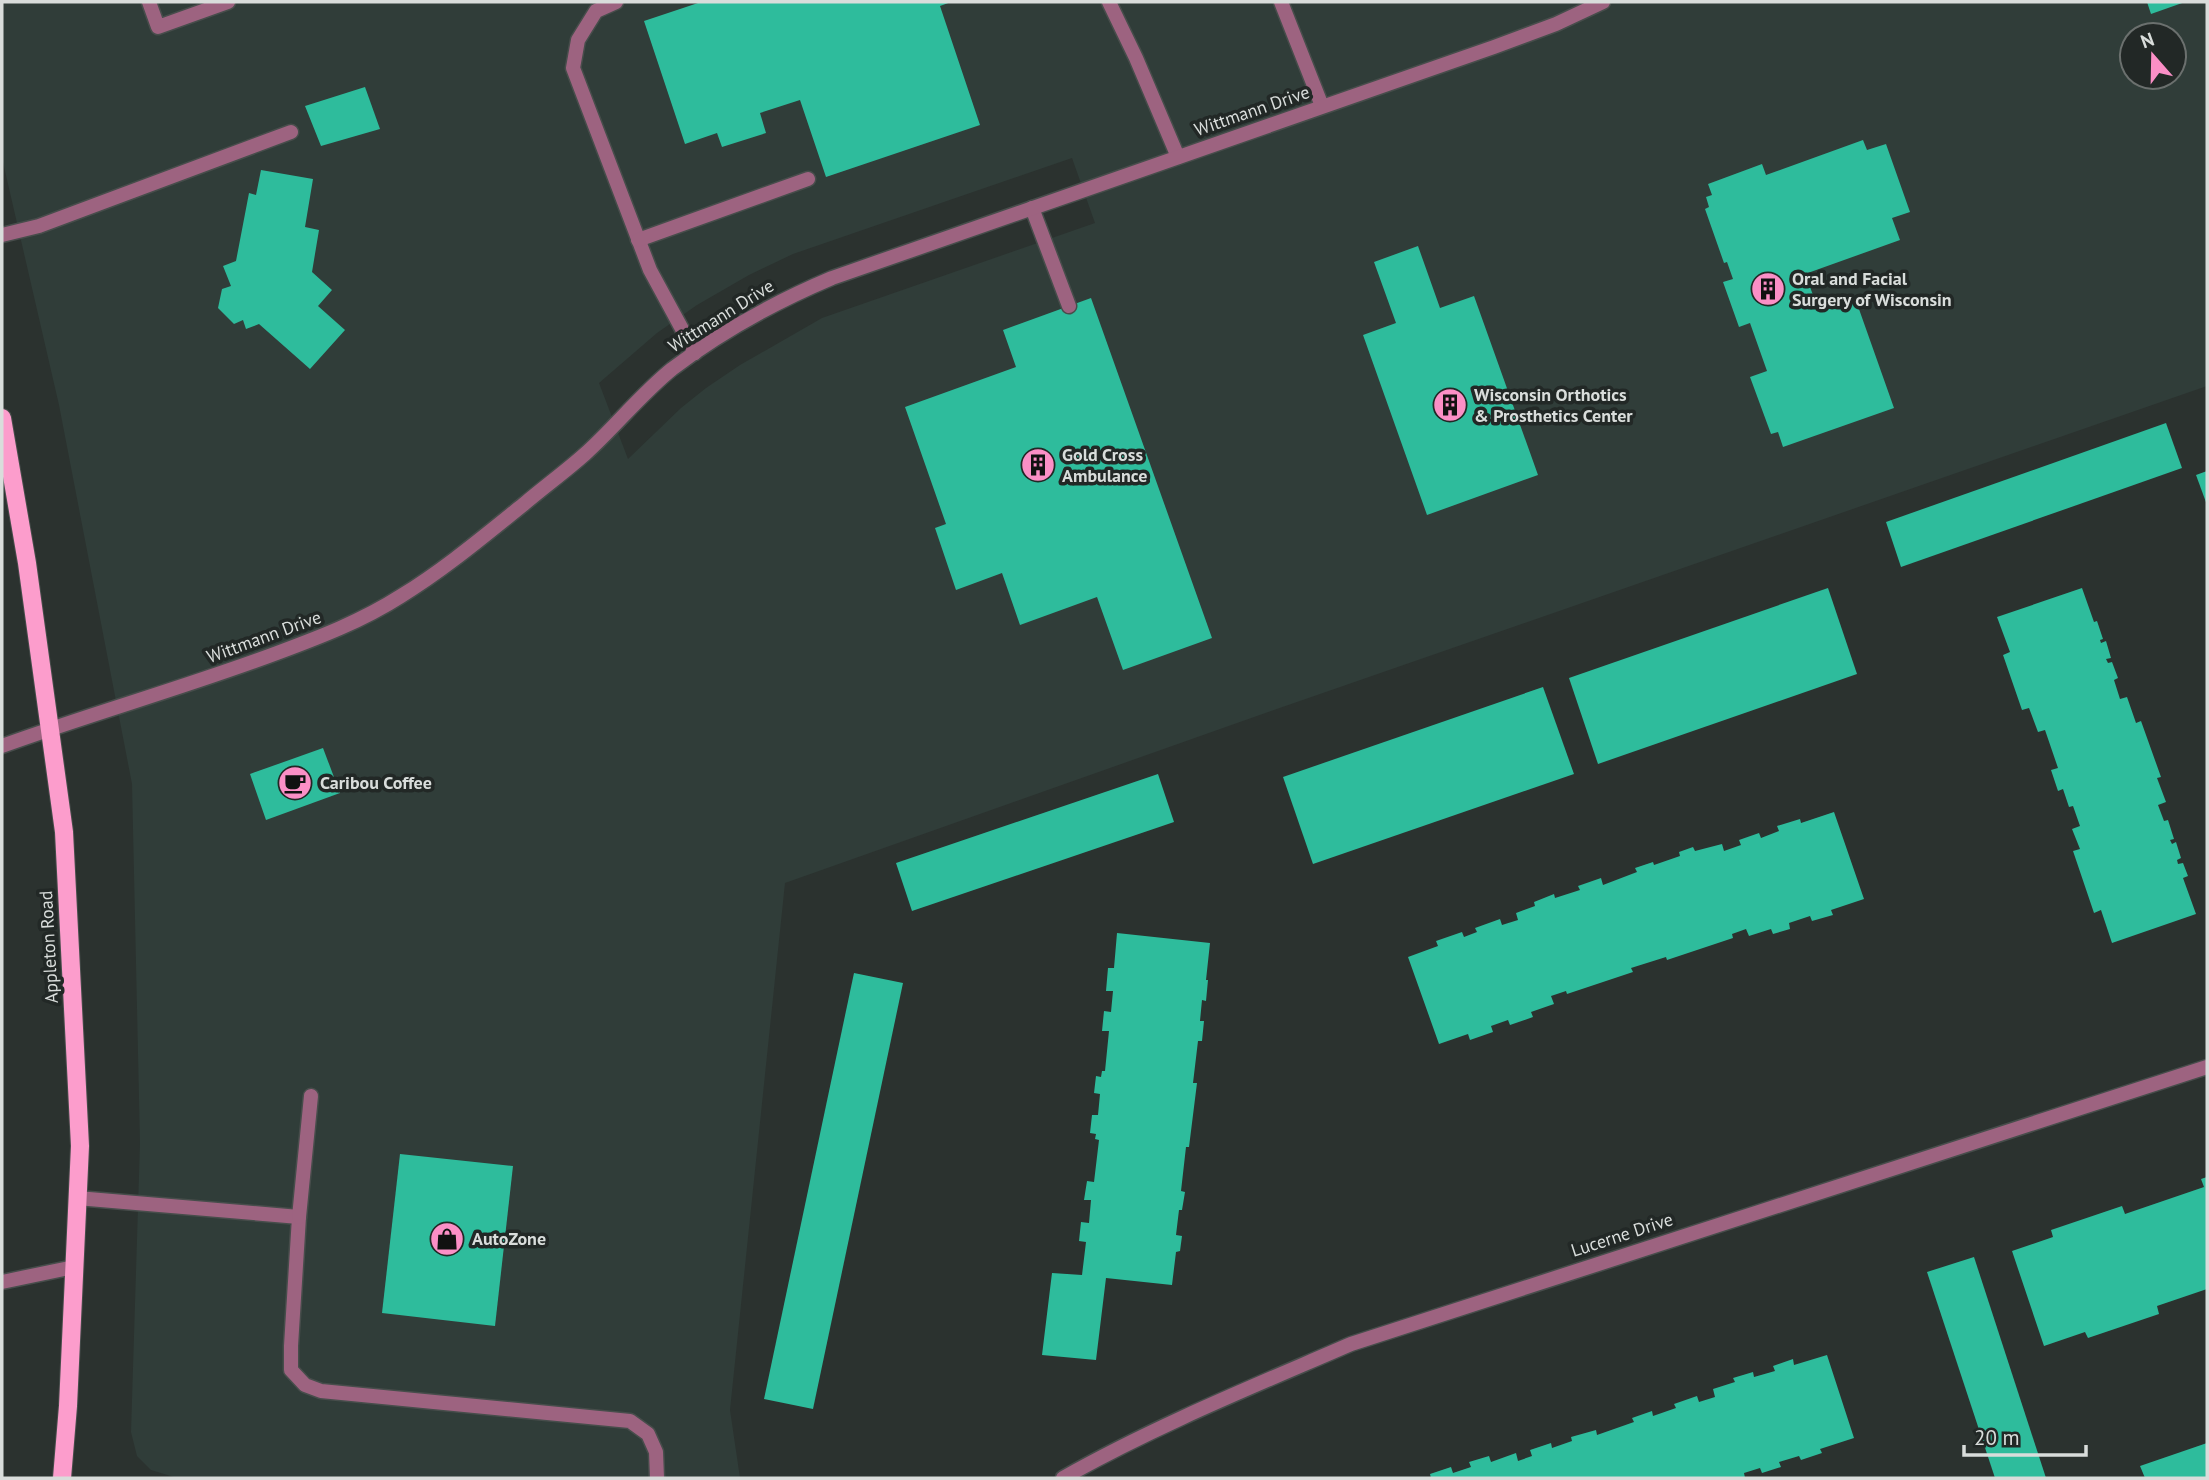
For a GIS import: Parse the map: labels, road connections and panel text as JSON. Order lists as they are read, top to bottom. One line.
{"streets":{"main road":["Appleton Road"],"street":["Wittmann Drive","Lucerne Drive"]},"crossings":[["Wittmann Drive","Appleton Road"]],"places":{"building":["Oral and Facial Surgery of Wisconsin","Wisconsin Orthotics & Prosthetics Center","Gold Cross Ambulance"],"cafe":["Caribou Coffee"],"shop":["AutoZone"]},"scale_bar":"20 m","north":"top"}
